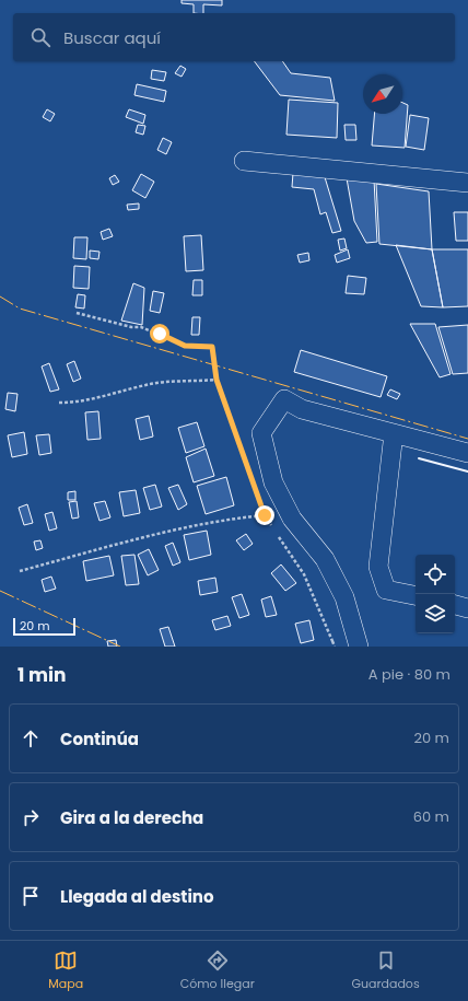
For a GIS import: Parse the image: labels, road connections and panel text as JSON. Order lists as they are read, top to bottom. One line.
{"scale_bar":"20 m","north":"bottom left","page":{"search":"Buscar aquí","scale":"20 m","heading":["1 min","A pie · 80 m"],"list":[["Continúa","20 m"],["Gira a la derecha","60 m"],"Llegada al destino"],"nav":["Mapa","Cómo llegar","Guardados"]}}
